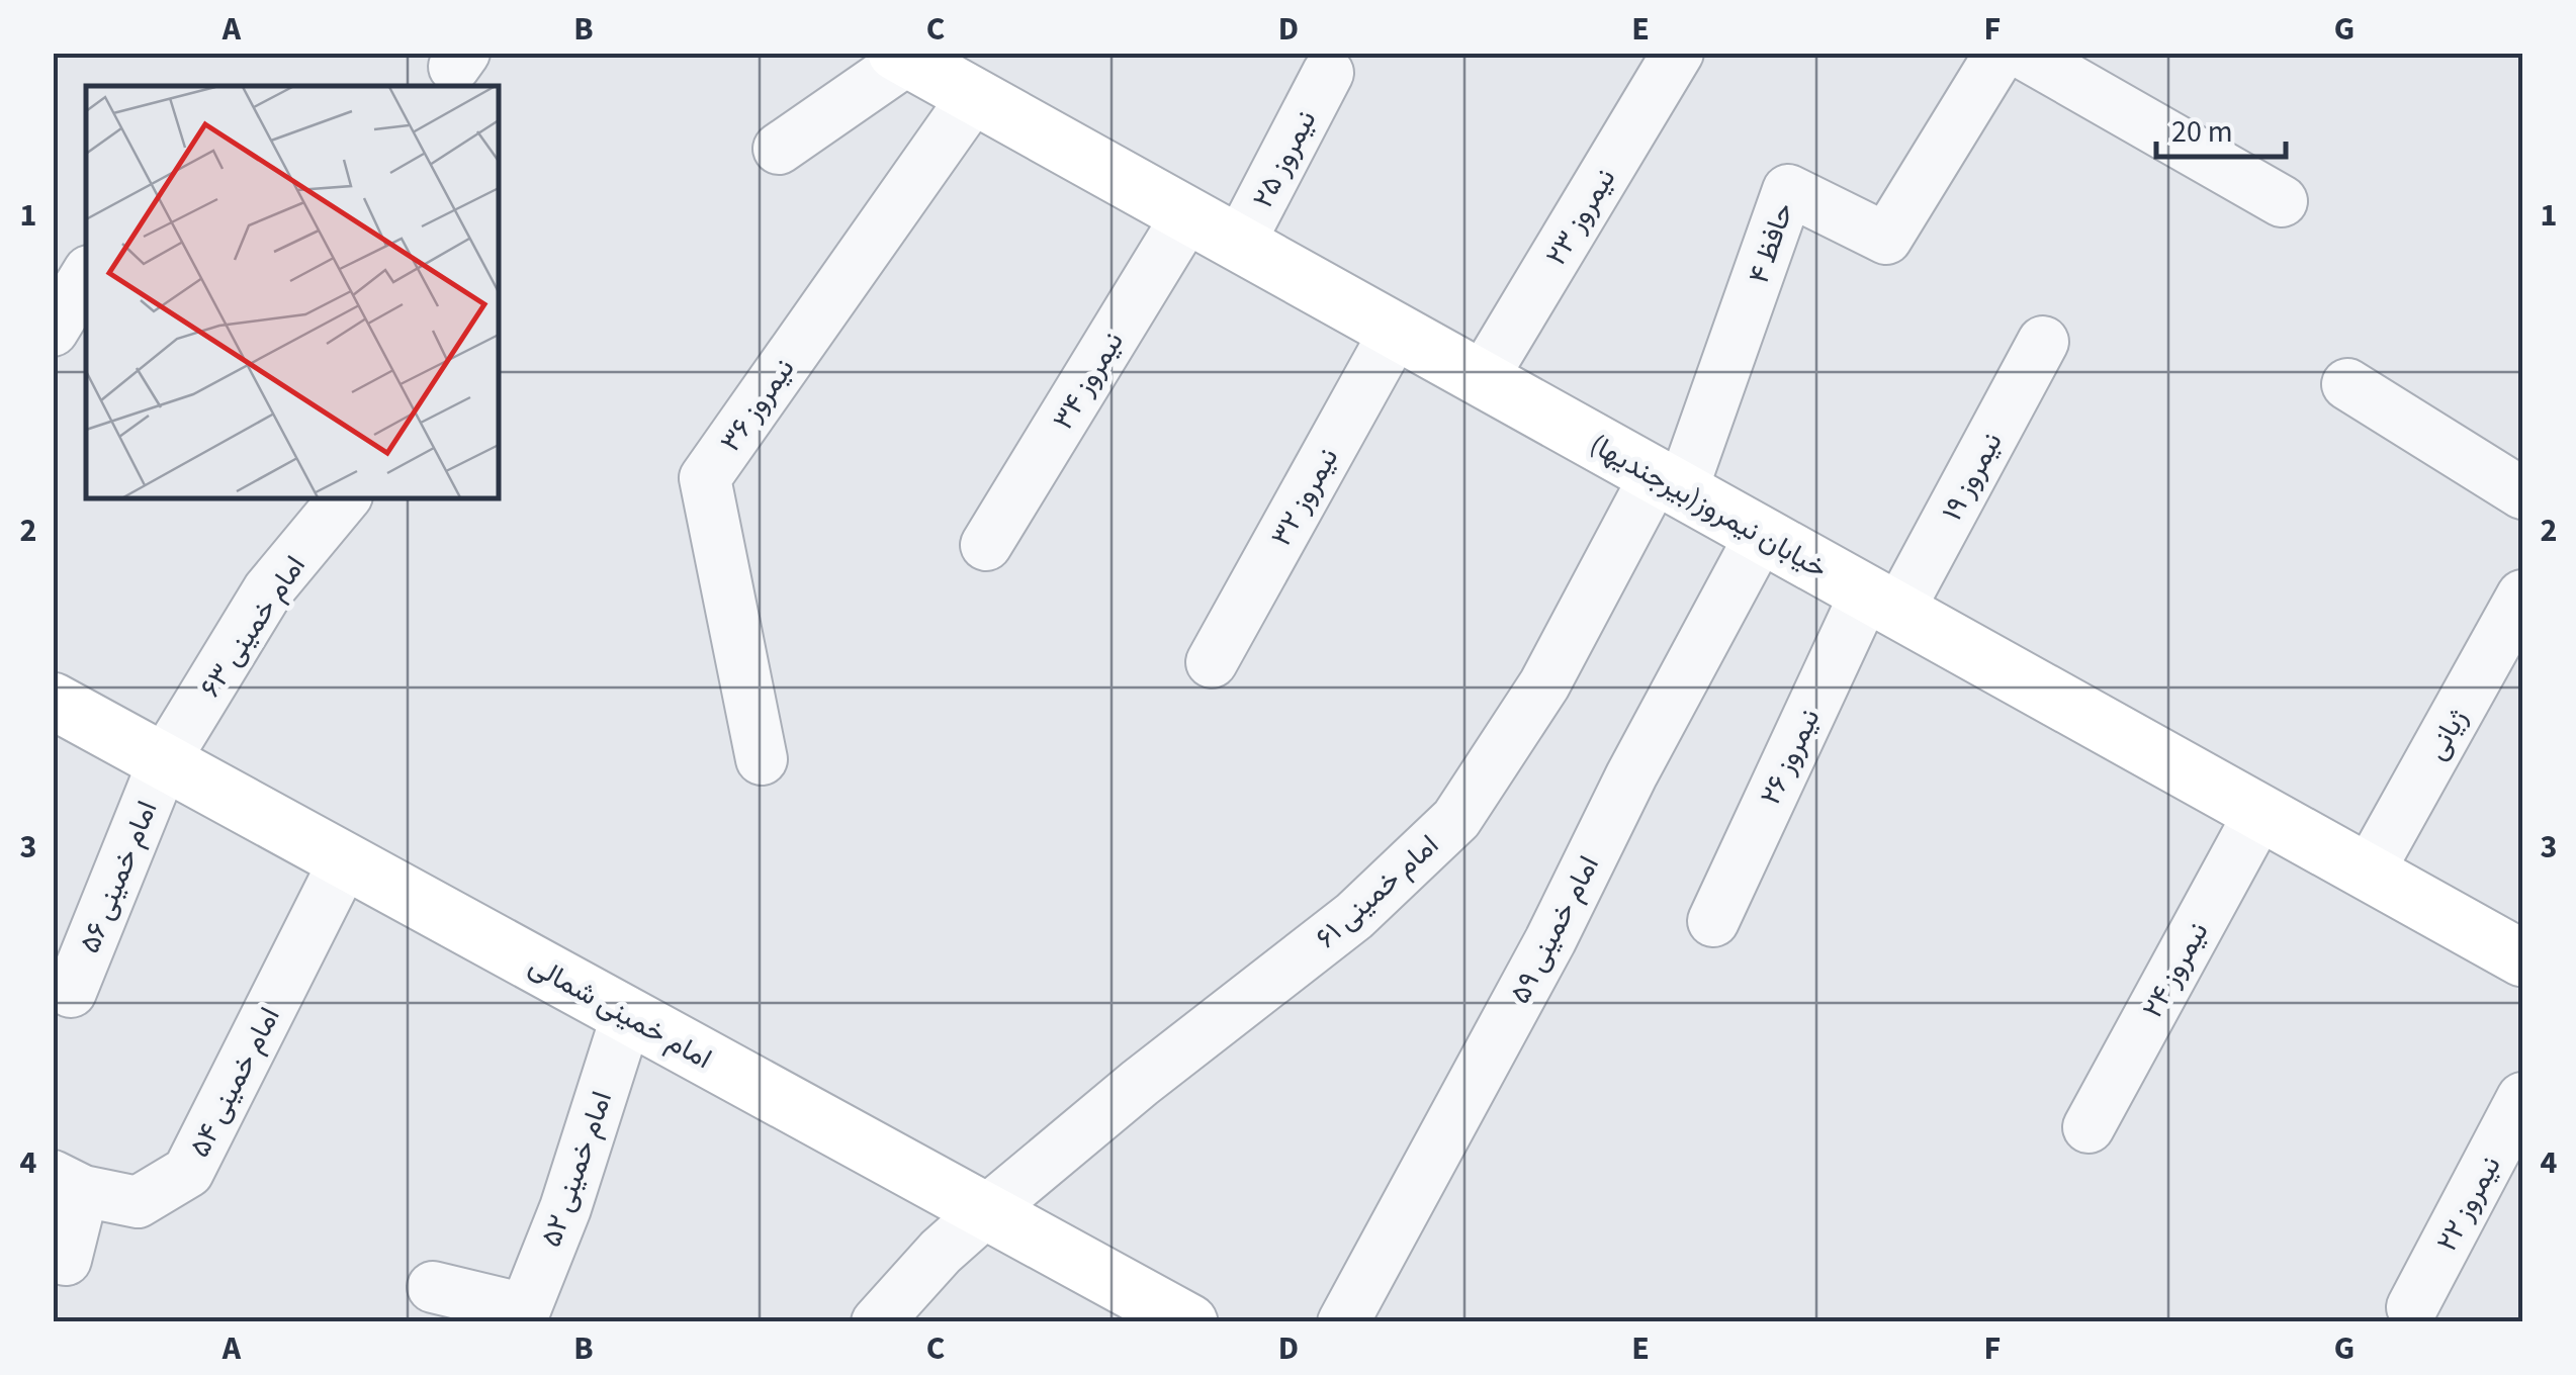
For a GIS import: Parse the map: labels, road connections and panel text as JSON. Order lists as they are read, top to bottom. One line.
{"streets":{"street":["نیمروز ۲۵","نیمروز ۲۳","حافظ ۴","نیمروز ۳۴","نیمروز ۳۶","نیمروز ۱۹","نیمروز ۳۲","خیابان نیمروز(بیرجندیها)","امام خمینی ۶۳","ژیانی","نیمروز ۲۶","امام خمینی ۵۶","امام خمینی ۶۱","امام خمینی ۵۹","نیمروز ۲۴","امام خمینی شمالی","امام خمینی ۵۴","امام خمینی ۵۲","نیمروز ۲۲"]},"crossings":[["نیمروز ۲۵","خیابان نیمروز(بیرجندیها)"],["نیمروز ۲۳","خیابان نیمروز(بیرجندیها)"],["حافظ ۴","خیابان نیمروز(بیرجندیها)"],["حافظ ۴","امام خمینی ۶۱"],["نیمروز ۳۴","خیابان نیمروز(بیرجندیها)"],["نیمروز ۳۶","خیابان نیمروز(بیرجندیها)"],["نیمروز ۱۹","خیابان نیمروز(بیرجندیها)"],["نیمروز ۱۹","نیمروز ۲۶"],["نیمروز ۳۲","خیابان نیمروز(بیرجندیها)"],["خیابان نیمروز(بیرجندیها)","ژیانی"],["خیابان نیمروز(بیرجندیها)","نیمروز ۲۶"],["خیابان نیمروز(بیرجندیها)","امام خمینی ۶۱"],["خیابان نیمروز(بیرجندیها)","امام خمینی ۵۹"],["خیابان نیمروز(بیرجندیها)","نیمروز ۲۴"],["امام خمینی ۶۳","امام خمینی ۵۶"],["امام خمینی ۶۳","امام خمینی شمالی"],["امام خمینی ۵۶","امام خمینی شمالی"],["امام خمینی ۶۱","امام خمینی شمالی"],["امام خمینی شمالی","امام خمینی ۵۴"],["امام خمینی شمالی","امام خمینی ۵۲"]],"scale_bar":"20 m","grid":{"columns":["A","B","C","D","E","F","G"],"rows":["1","2","3","4"]}}
